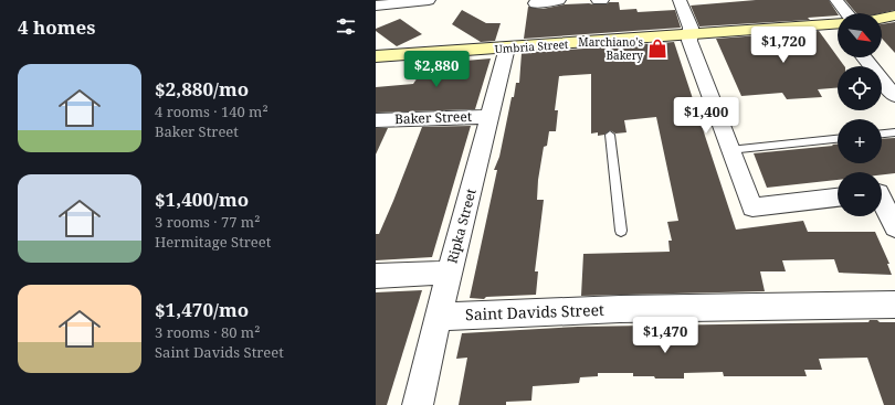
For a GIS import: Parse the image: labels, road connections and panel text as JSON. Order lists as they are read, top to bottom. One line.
{"streets":{"main road":["Umbria Street"],"street":["Baker Street","Ripka Street","Saint Davids Street"]},"crossings":[["Umbria Street","Ripka Street"],["Baker Street","Ripka Street"],["Ripka Street","Saint Davids Street"]],"places":{"shop":["Marchiano's Bakery"]},"north":"bottom right","page":{"heading":"4 homes","map_buttons":["+","−"],"price":["$1,720","$2,880","$1,400","$1,470"],"list":[{"name":"$2,880/mo","note":"4 rooms · 140 m² · Baker Street"},{"name":"$1,400/mo","note":"3 rooms · 77 m² · Hermitage Street"},{"name":"$1,470/mo","note":"3 rooms · 80 m² · Saint Davids Street"}]}}
